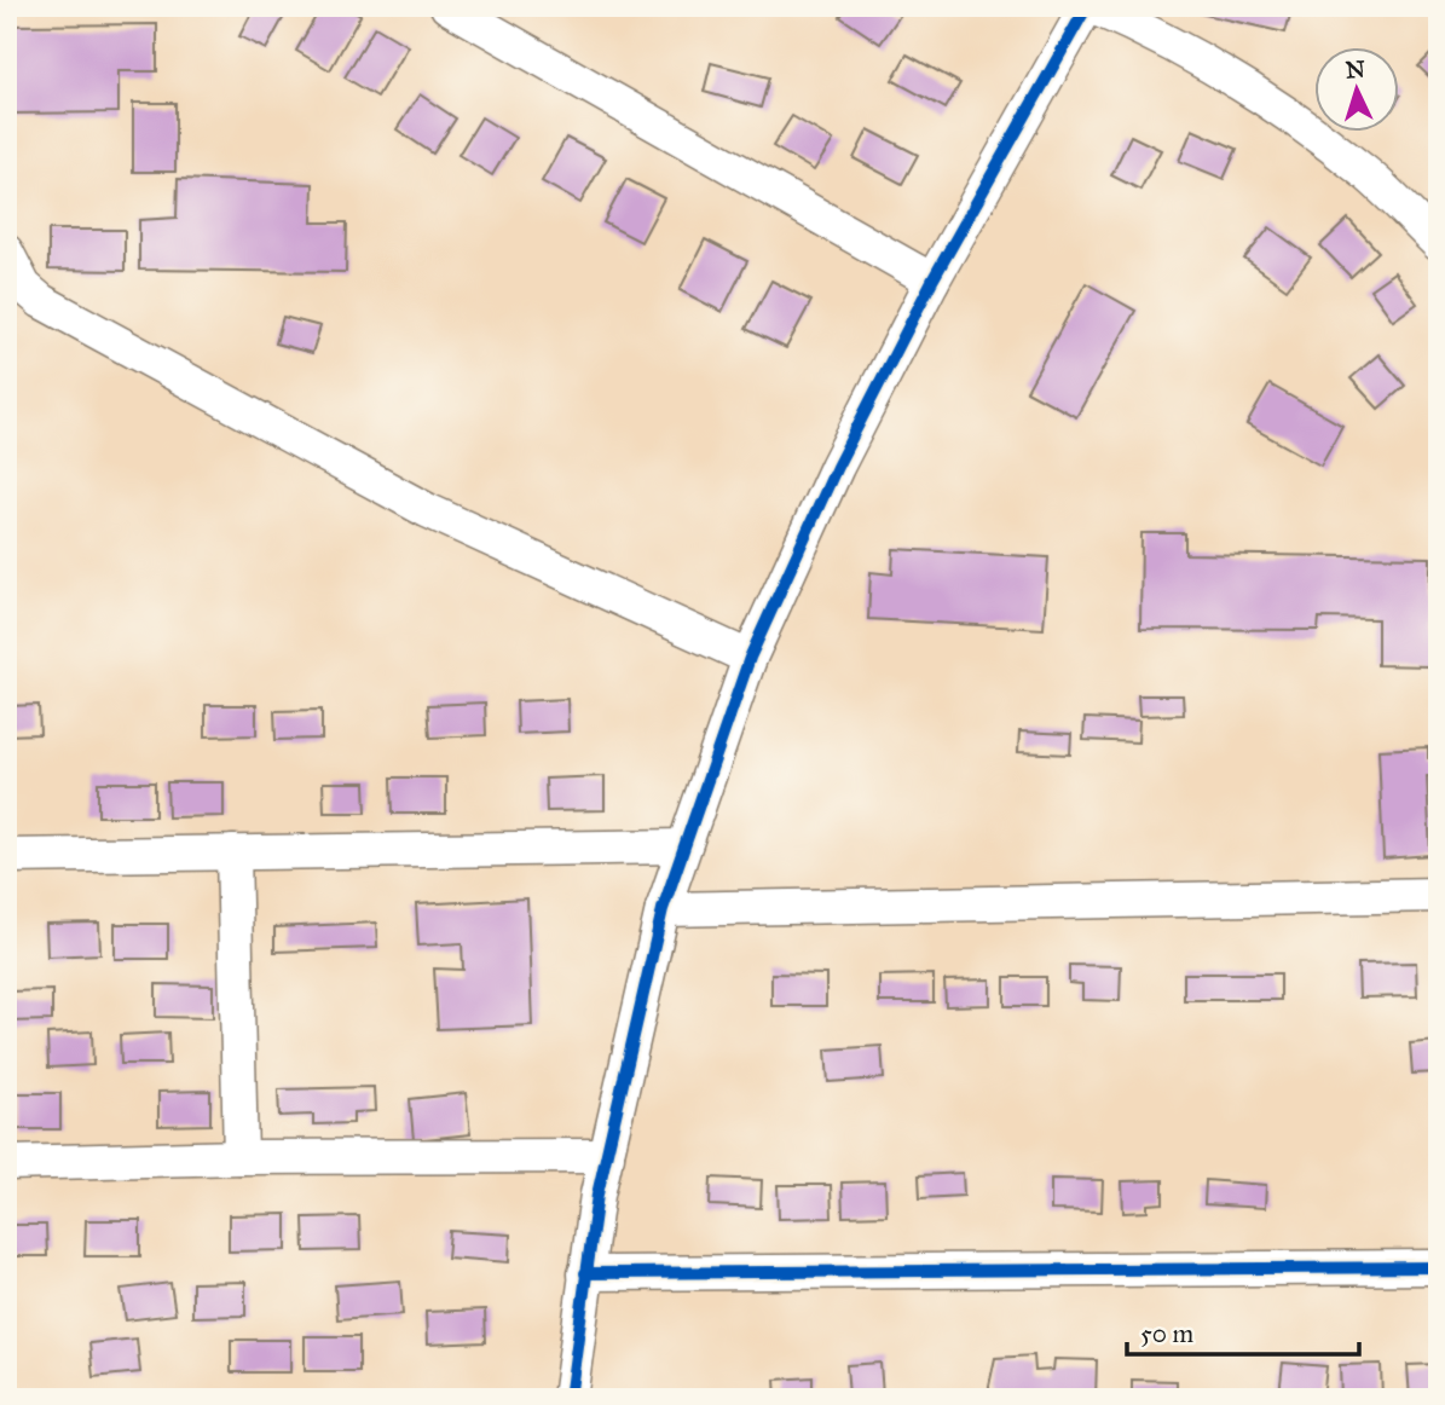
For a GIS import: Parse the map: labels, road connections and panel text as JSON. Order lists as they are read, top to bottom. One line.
{"scale_bar":"50 m","north":"top"}
